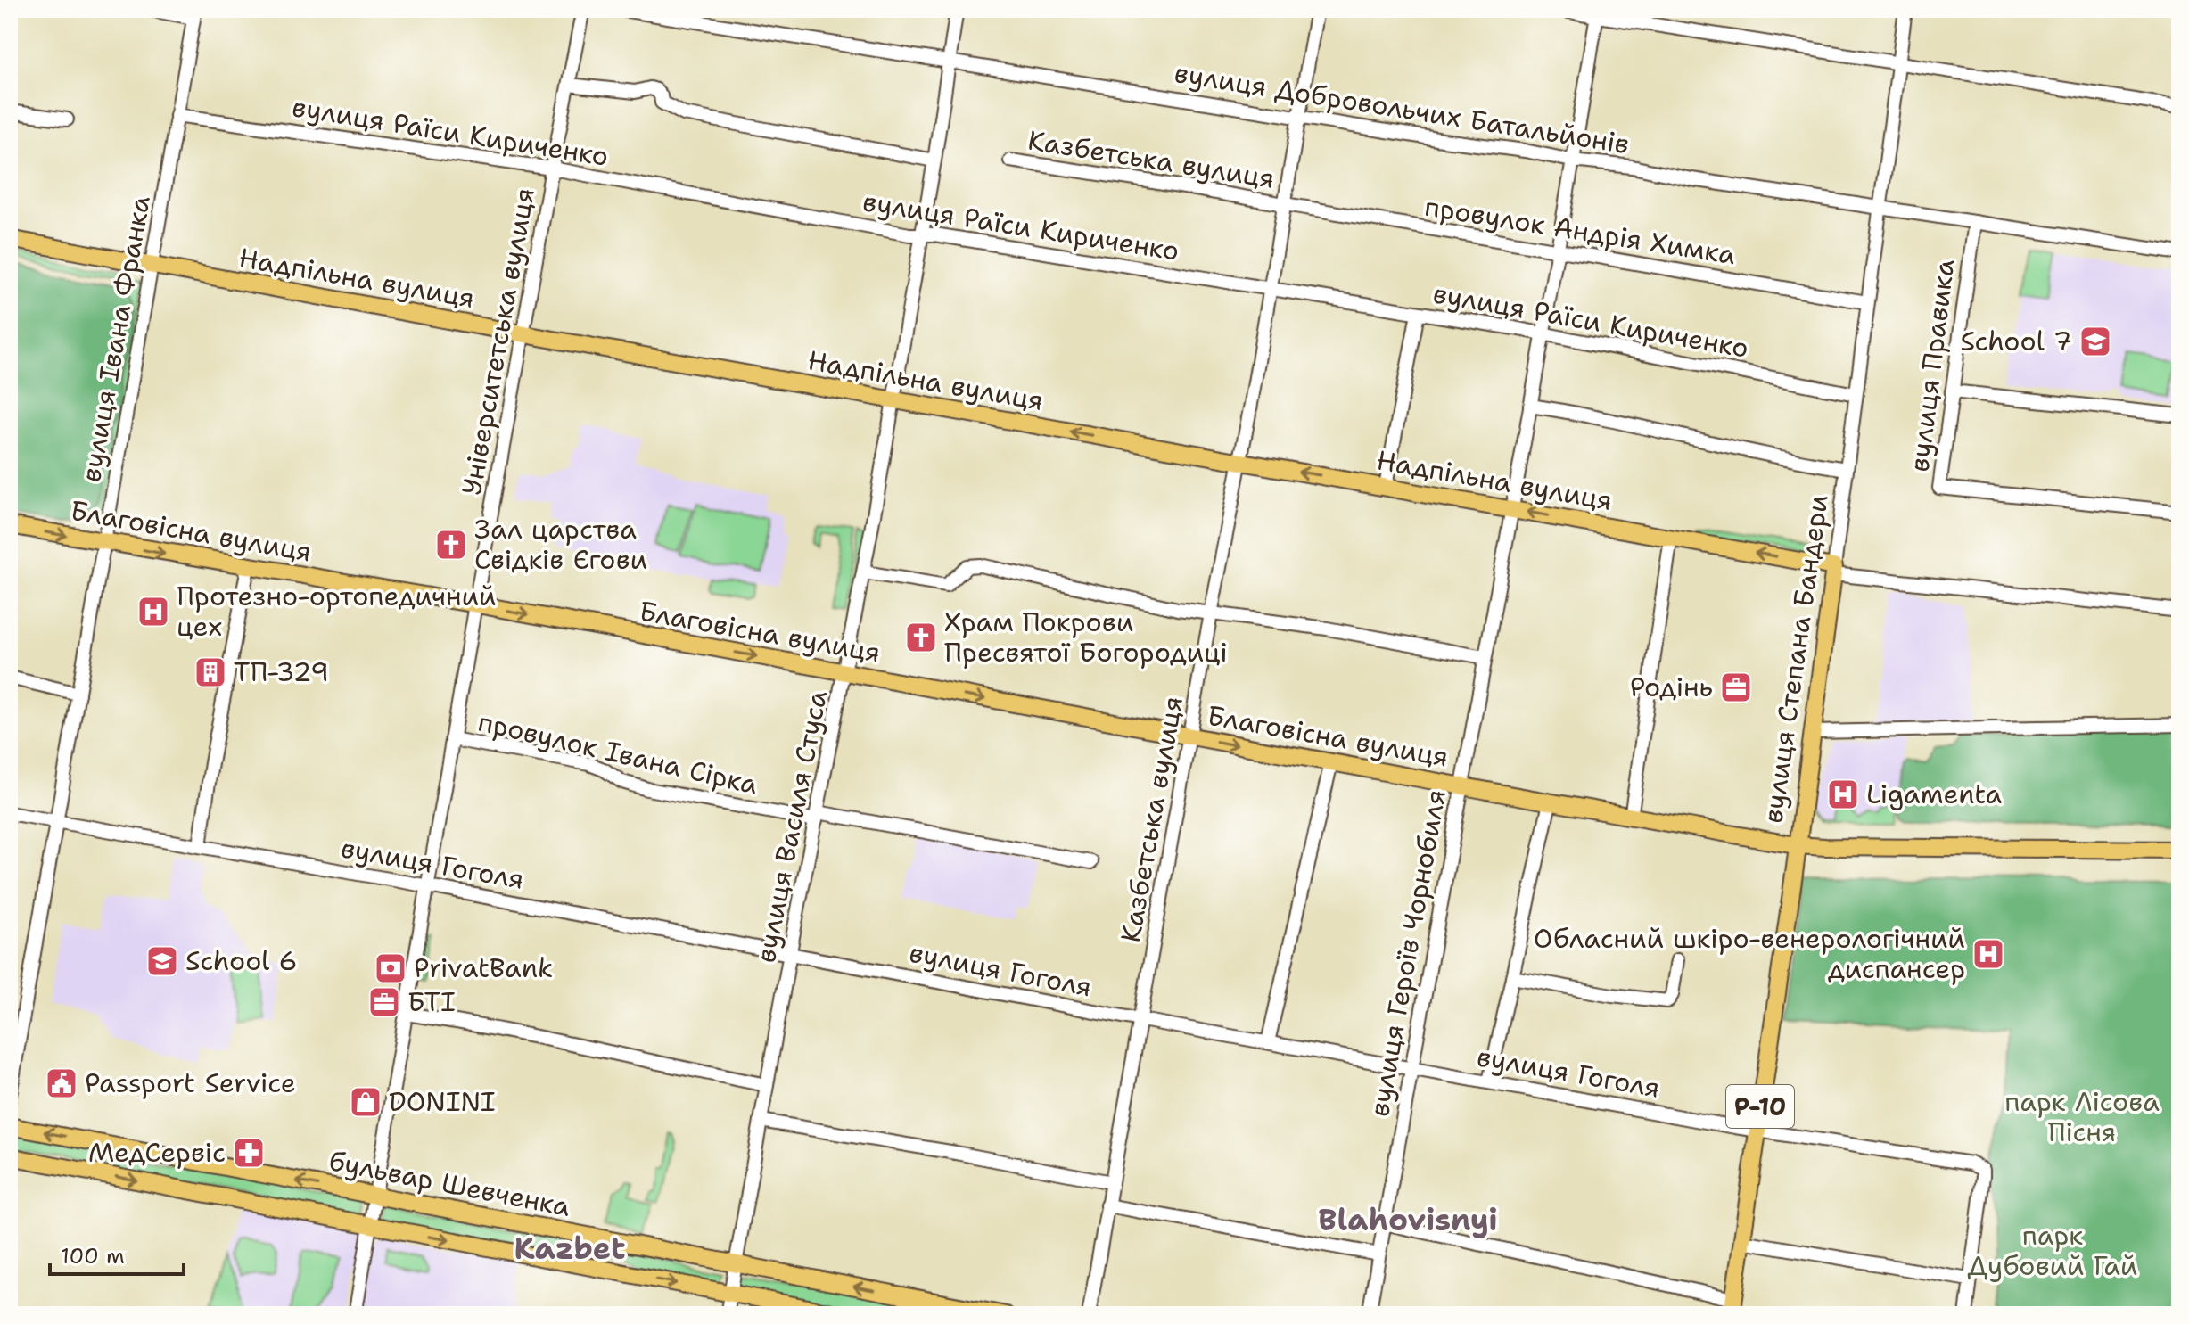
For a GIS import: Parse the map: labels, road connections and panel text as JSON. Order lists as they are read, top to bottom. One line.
{"streets":{"main road":["Надпільна вулиця","Благовісна вулиця","вулиця Степана Бандери","Р-10","бульвар Шевченка"],"street":["вулиця Добровольчих Батальйонів","вулиця Раїси Кириченко","Казбетська вулиця","провулок Андрія Химка","вулиця Івана Франка","Університетська вулиця","вулиця Правика","провулок Івана Сірка","вулиця Василя Стуса","вулиця Гоголя","вулиця Героїв Чорнобиля"]},"crossings":[["вулиця Добровольчих Батальйонів","Казбетська вулиця"],["вулиця Добровольчих Батальйонів","вулиця Правика"],["вулиця Добровольчих Батальйонів","вулиця Степана Бандери"],["вулиця Добровольчих Батальйонів","вулиця Василя Стуса"],["вулиця Добровольчих Батальйонів","вулиця Героїв Чорнобиля"],["вулиця Раїси Кириченко","Казбетська вулиця"],["вулиця Раїси Кириченко","вулиця Івана Франка"],["вулиця Раїси Кириченко","Університетська вулиця"],["вулиця Раїси Кириченко","вулиця Степана Бандери"],["вулиця Раїси Кириченко","вулиця Василя Стуса"],["вулиця Раїси Кириченко","вулиця Героїв Чорнобиля"],["Казбетська вулиця","провулок Андрія Химка"],["Казбетська вулиця","Надпільна вулиця"],["Казбетська вулиця","Благовісна вулиця"],["Казбетська вулиця","вулиця Гоголя"],["провулок Андрія Химка","вулиця Степана Бандери"],["провулок Андрія Химка","вулиця Героїв Чорнобиля"],["Надпільна вулиця","вулиця Івана Франка"],["Надпільна вулиця","Університетська вулиця"],["Надпільна вулиця","вулиця Степана Бандери"],["Надпільна вулиця","вулиця Василя Стуса"],["Надпільна вулиця","вулиця Героїв Чорнобиля"],["вулиця Івана Франка","Благовісна вулиця"],["вулиця Івана Франка","вулиця Гоголя"],["Університетська вулиця","Благовісна вулиця"],["Університетська вулиця","провулок Івана Сірка"],["Університетська вулиця","вулиця Гоголя"],["Університетська вулиця","бульвар Шевченка"],["Благовісна вулиця","вулиця Степана Бандери"],["Благовісна вулиця","вулиця Василя Стуса"],["Благовісна вулиця","вулиця Героїв Чорнобиля"],["вулиця Степана Бандери","вулиця Гоголя"],["провулок Івана Сірка","вулиця Василя Стуса"],["вулиця Василя Стуса","вулиця Гоголя"],["вулиця Василя Стуса","бульвар Шевченка"],["вулиця Гоголя","вулиця Героїв Чорнобиля"]],"one_way":["Надпільна вулиця","Благовісна вулиця"],"districts":["Blahovisnyi","Kazbet"],"parks":["парк Лісова Пісня","парк Дубовий Гай"],"places":{"school or university":["School 7","School 6"],"church":["Зал царства Свідків Єгови","Храм Покрови Пресвятої Богородиці"],"hospital":["Протезно-ортопедичний цех","Ligamenta","Обласний шкіро-венерологічний диспансер"],"building":["ТП-329"],"office":["Родінь","БТІ"],"bank":["PrivatBank"],"public building":["Passport Service"],"shop":["DONINI"],"pharmacy":["МедСервіс"]},"scale_bar":"100 m"}
